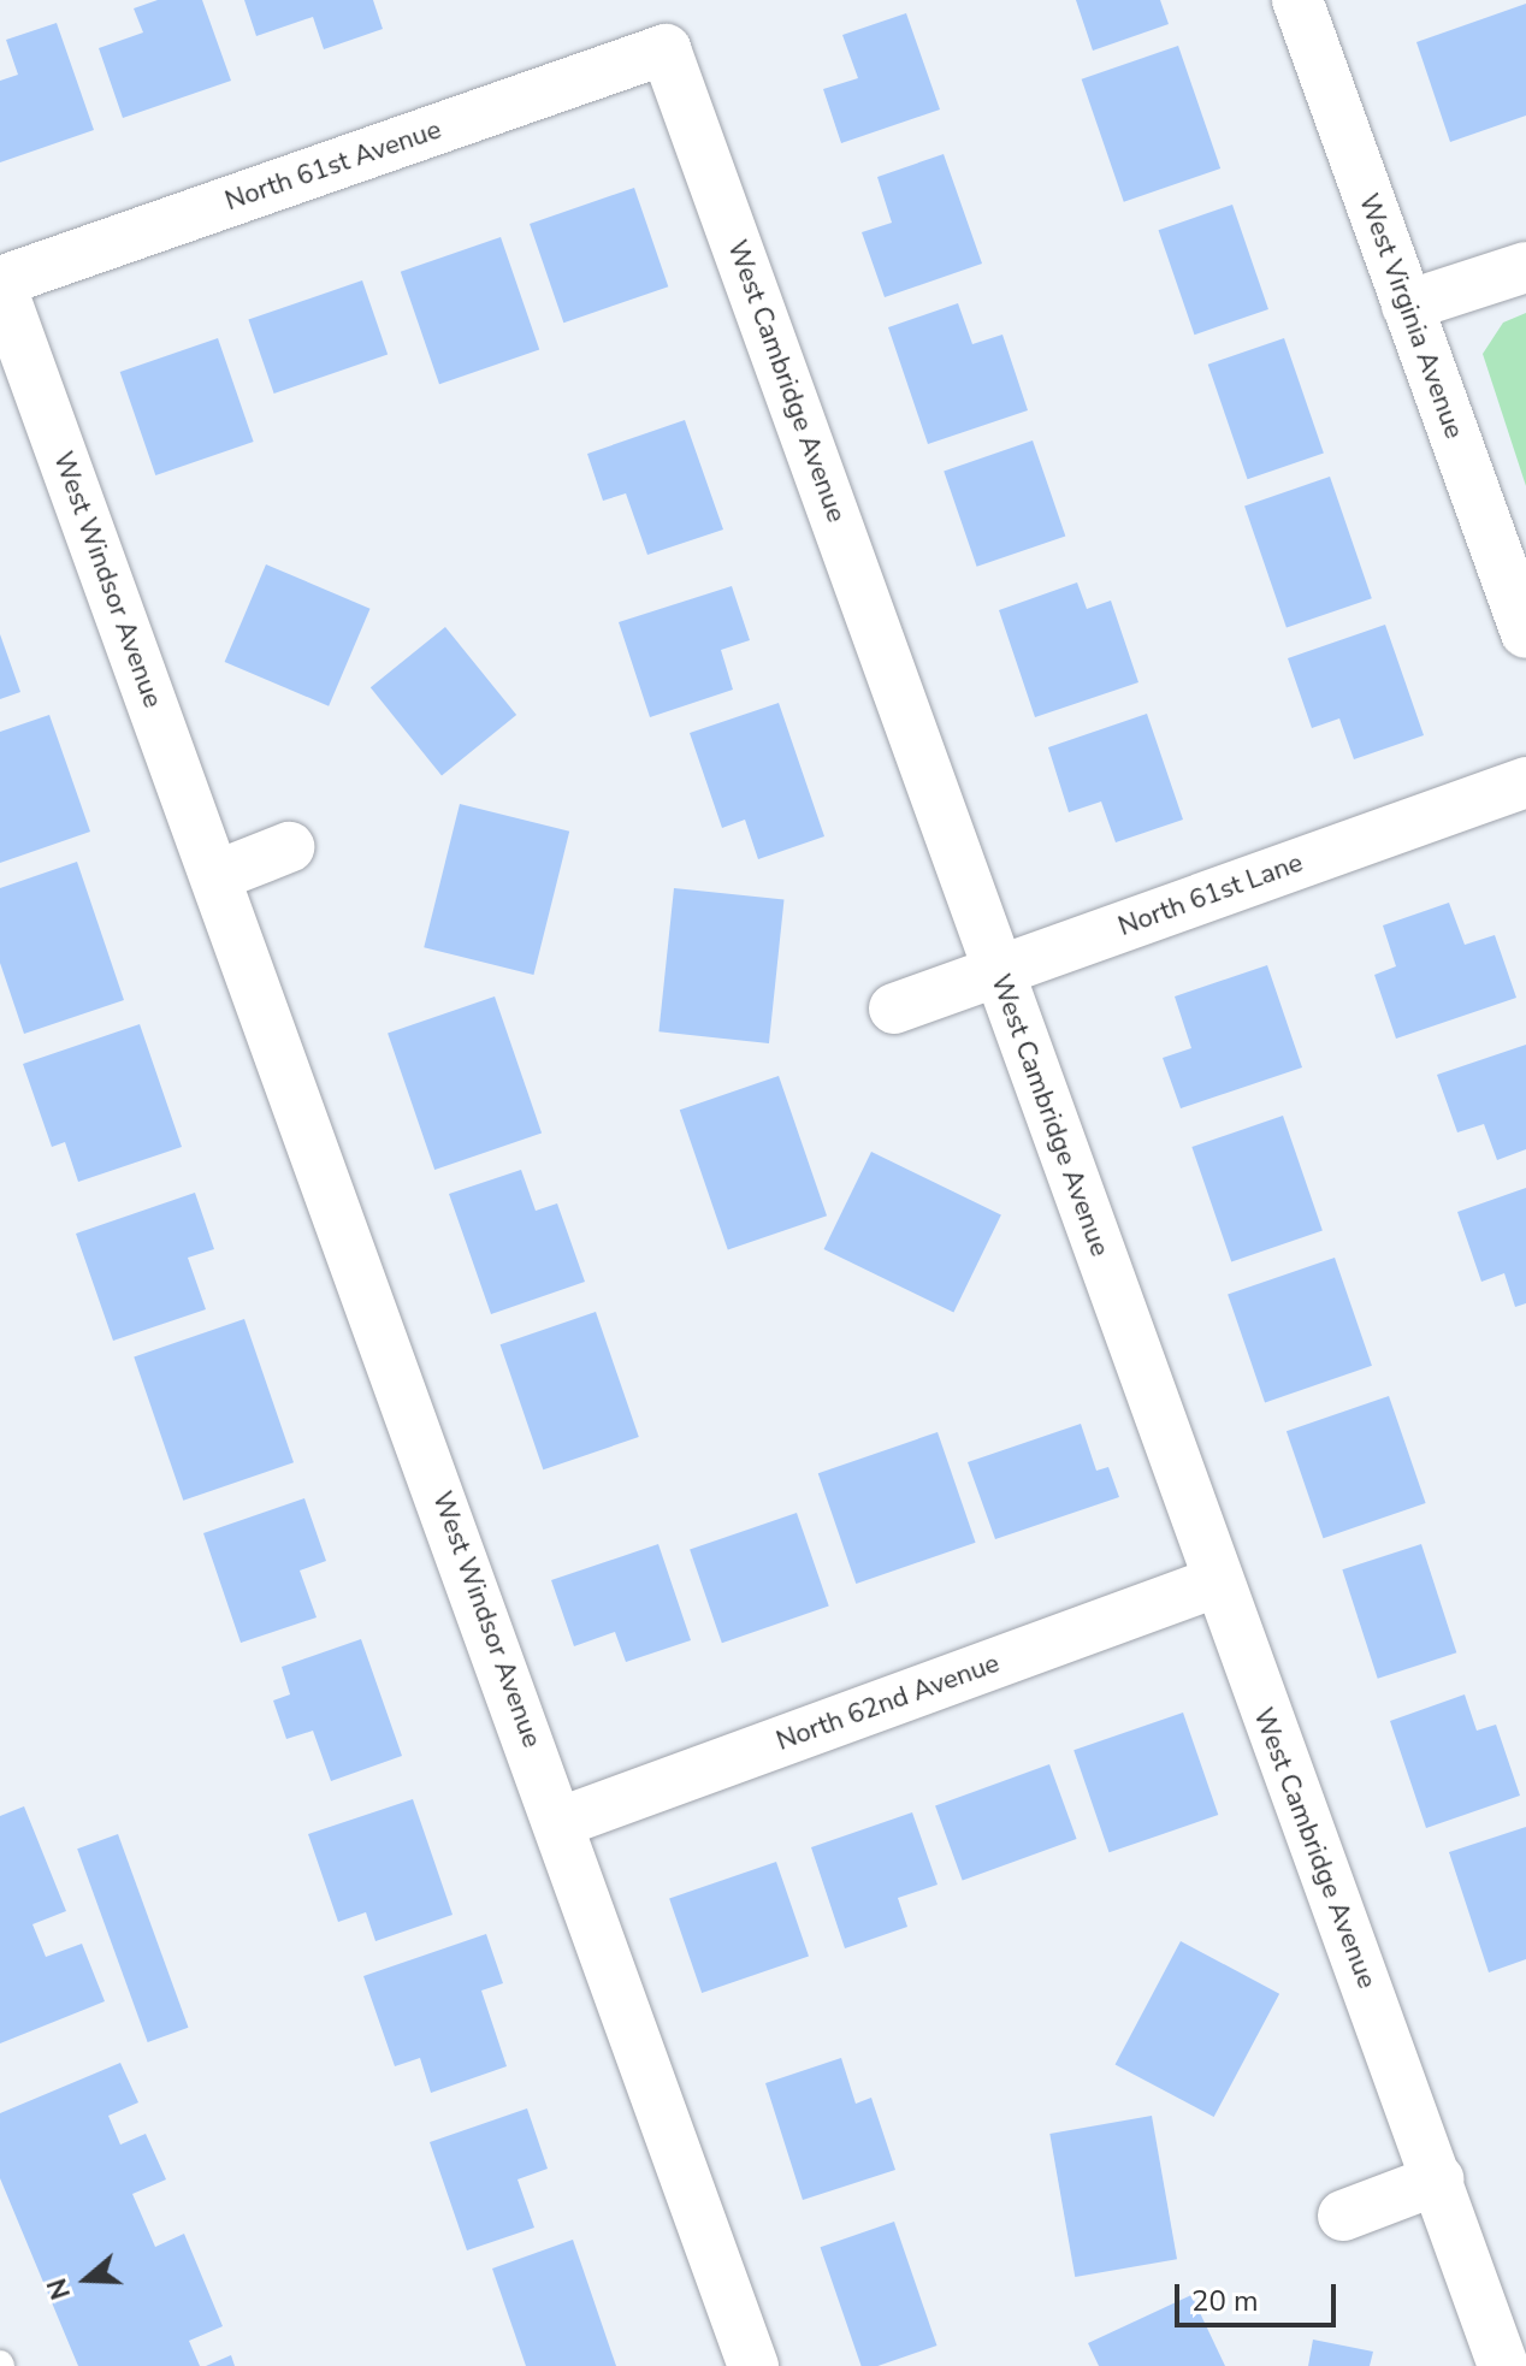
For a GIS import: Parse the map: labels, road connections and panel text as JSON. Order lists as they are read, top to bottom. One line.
{"streets":{"street":["North 61st Avenue","West Virginia Avenue","West Cambridge Avenue","West Windsor Avenue","North 61st Lane","North 62nd Avenue"]},"crossings":[["North 61st Avenue","West Cambridge Avenue"],["North 61st Avenue","West Windsor Avenue"],["West Cambridge Avenue","North 61st Lane"],["West Cambridge Avenue","North 62nd Avenue"],["West Windsor Avenue","North 62nd Avenue"]],"scale_bar":"20 m","north":"left"}
